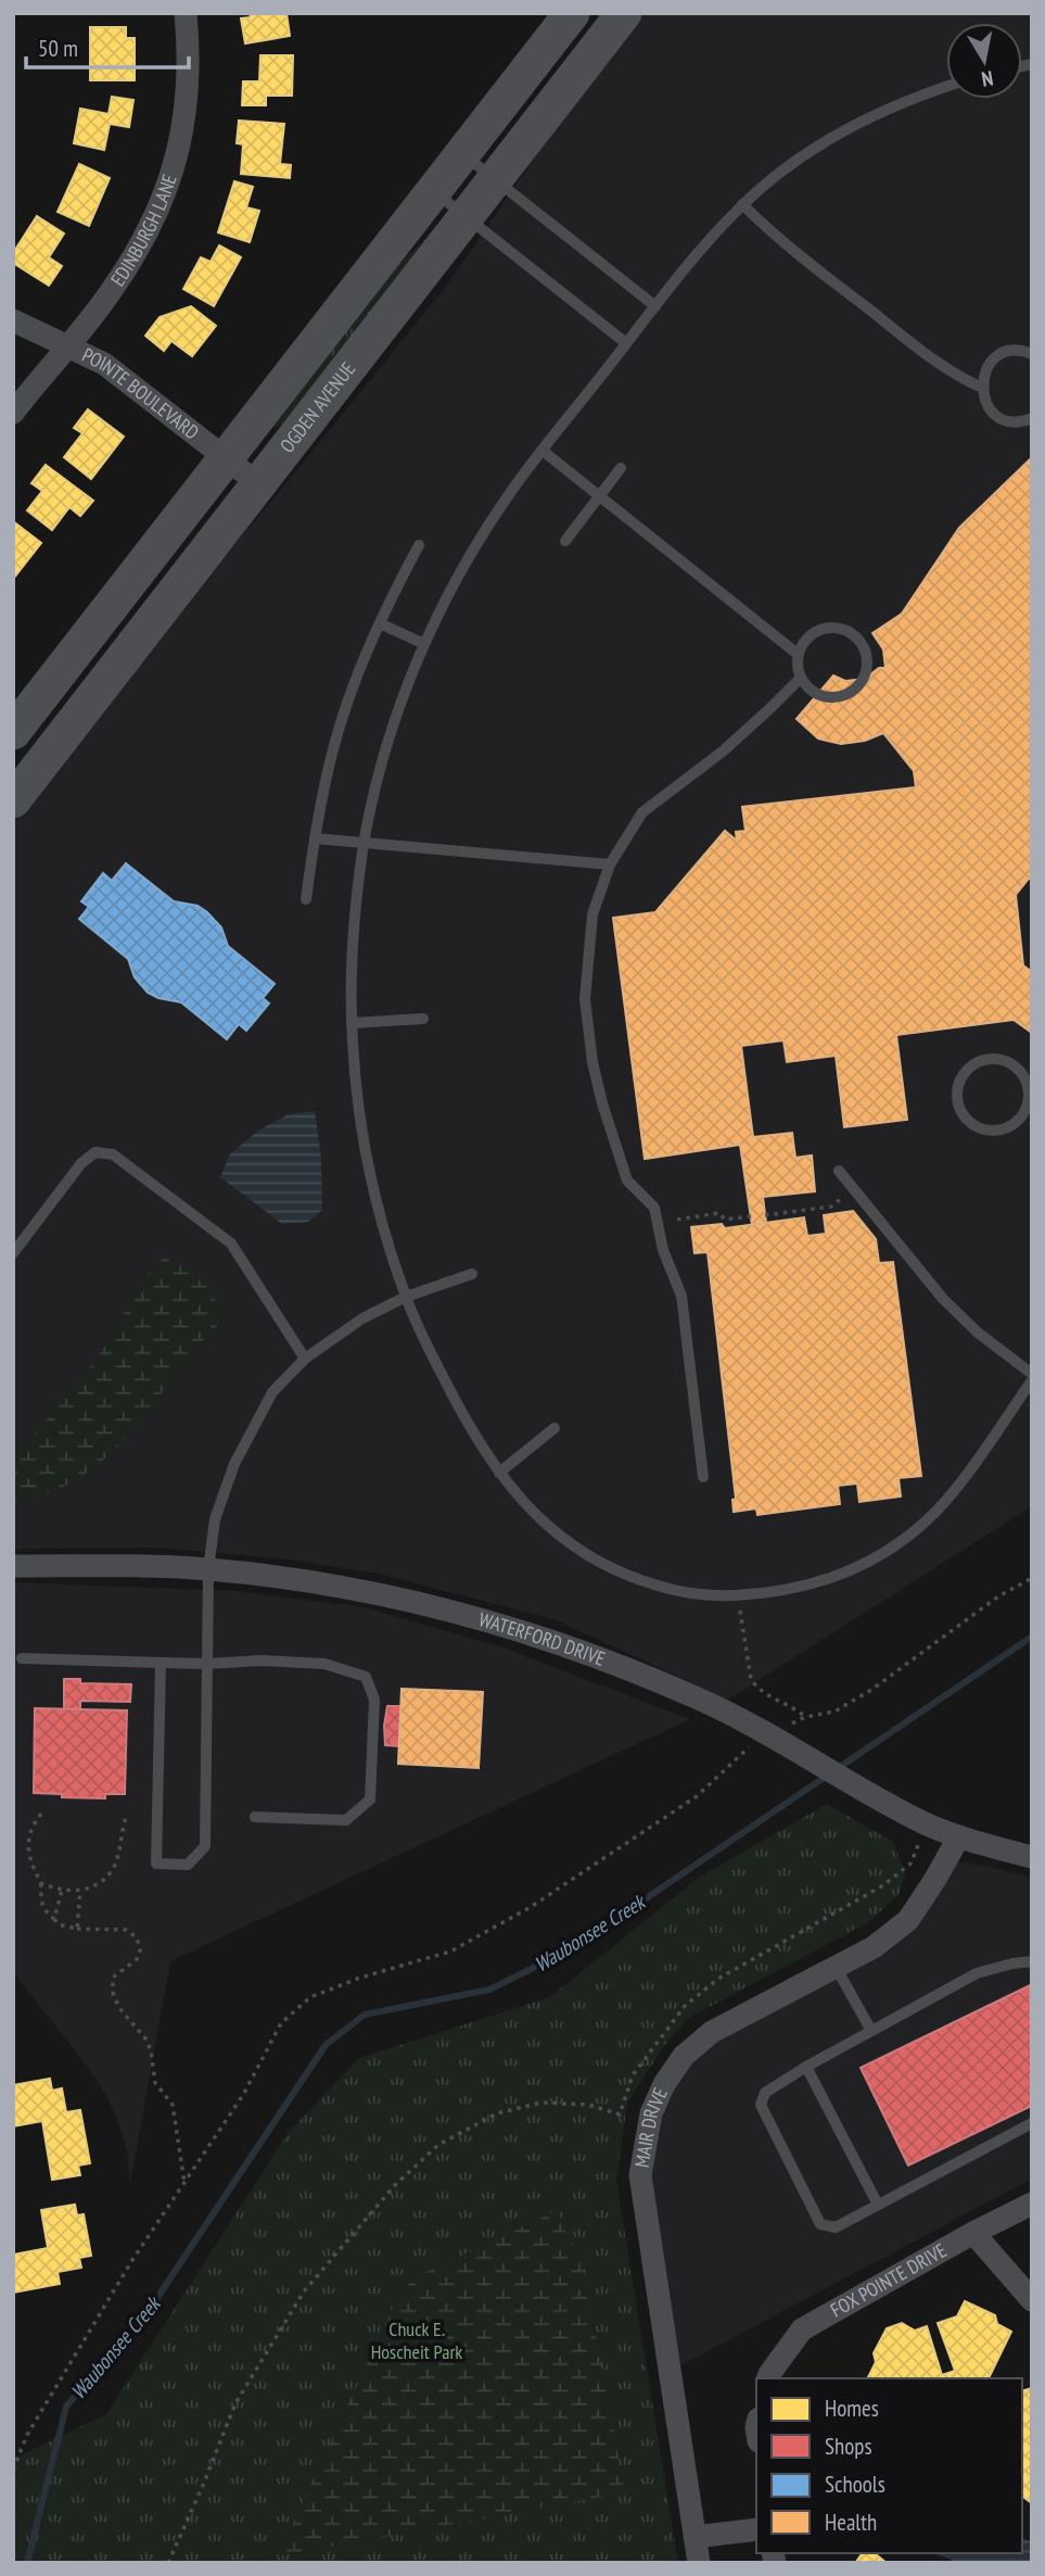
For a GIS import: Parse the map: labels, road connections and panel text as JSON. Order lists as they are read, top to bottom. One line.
{"streets":{"main road":["OGDEN AVENUE"],"street":["EDINBURGH LANE","POINTE BOULEVARD","WATERFORD DRIVE","MAIR DRIVE","FOX POINTE DRIVE"]},"crossings":[["EDINBURGH LANE","POINTE BOULEVARD"],["POINTE BOULEVARD","OGDEN AVENUE"],["WATERFORD DRIVE","MAIR DRIVE"]],"water":["Waubonsee Creek"],"parks":["Chuck E. Hoscheit Park"],"legend":["Homes","Shops","Schools","Health"],"scale_bar":"50 m","north":"bottom"}
